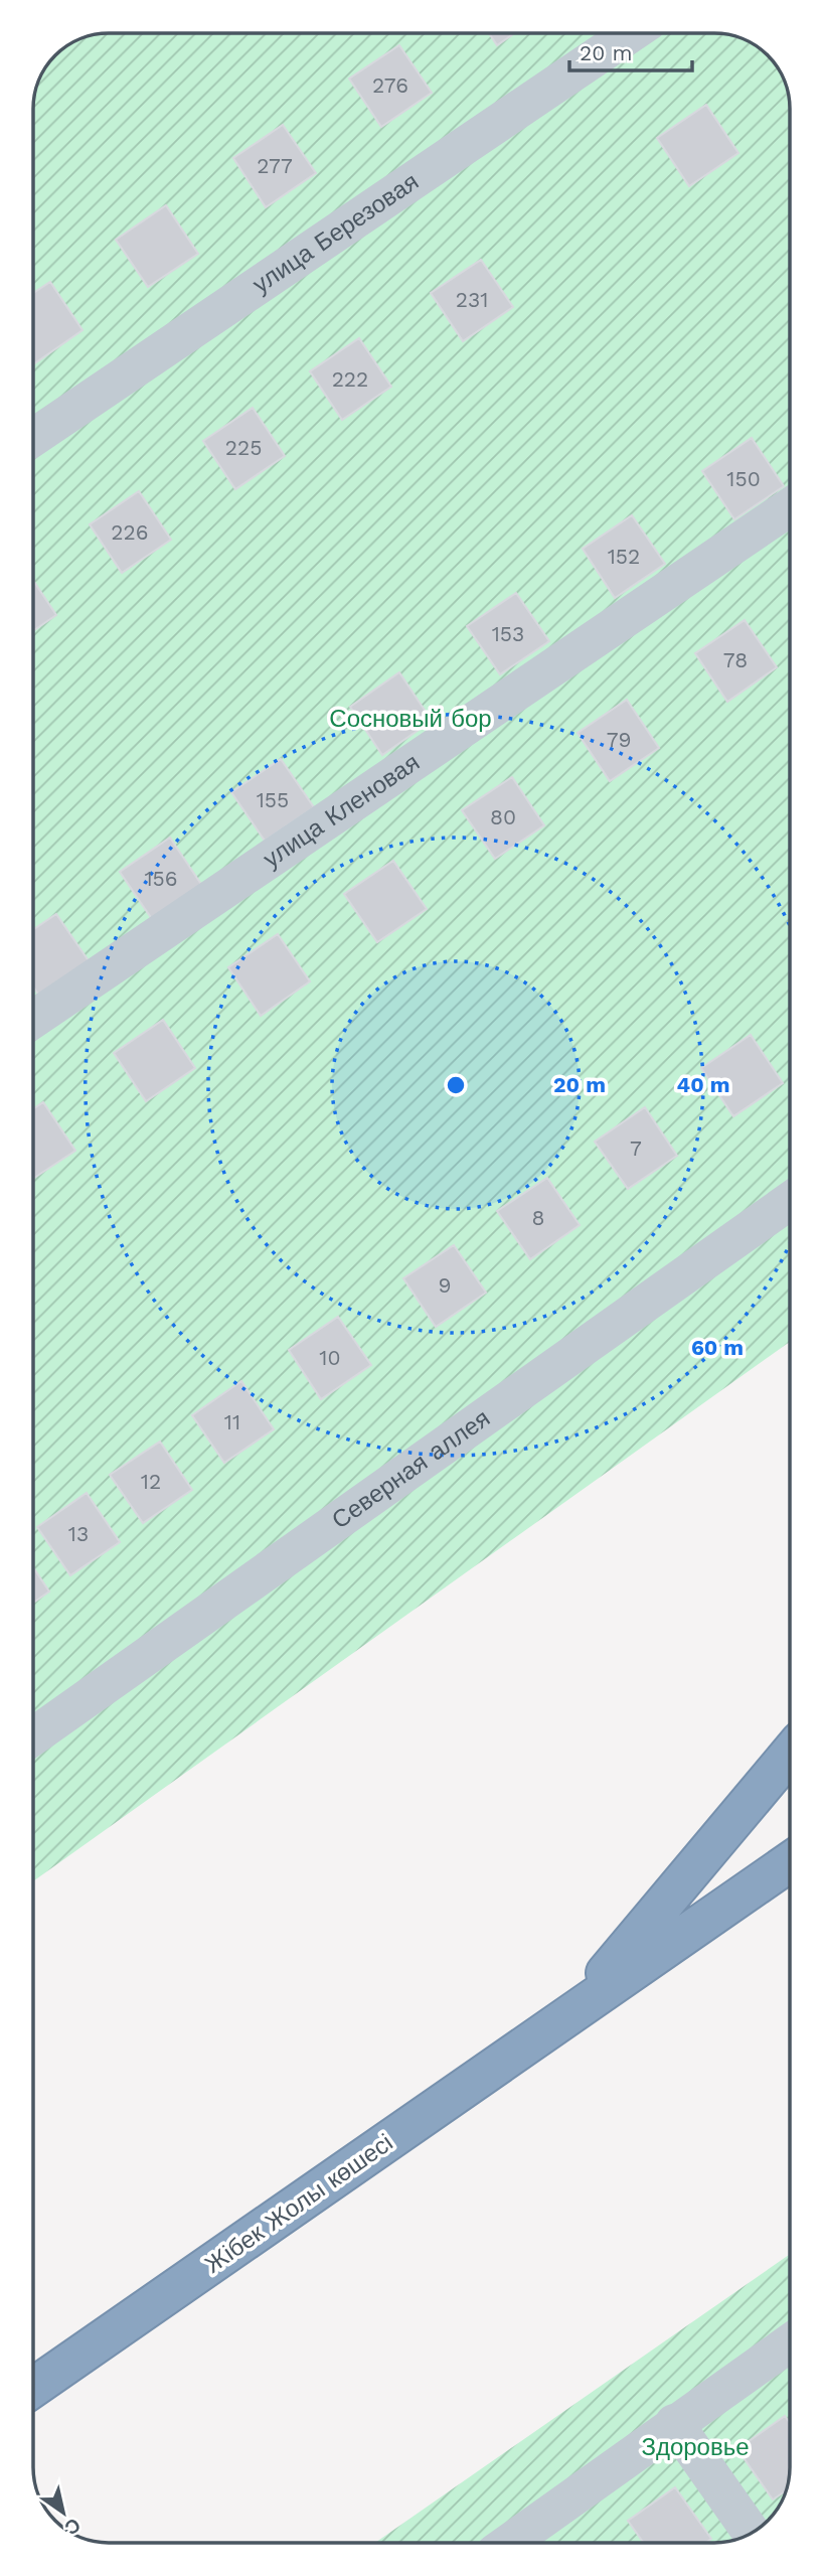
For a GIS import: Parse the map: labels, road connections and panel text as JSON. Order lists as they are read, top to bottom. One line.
{"streets":{"highway":["Жібек Жолы көшесі"],"street":["улица Березовая","улица Кленовая","Северная аллея"]},"parks":["Сосновый бор","Здоровье"],"house_numbers":["276","277","231","222","225","150","226","152","153","78","79","155","80","156","7","8","9","10","11","12","13"],"scale_bar":"20 m","north":"bottom right","rings":["20 m","40 m","60 m"]}
